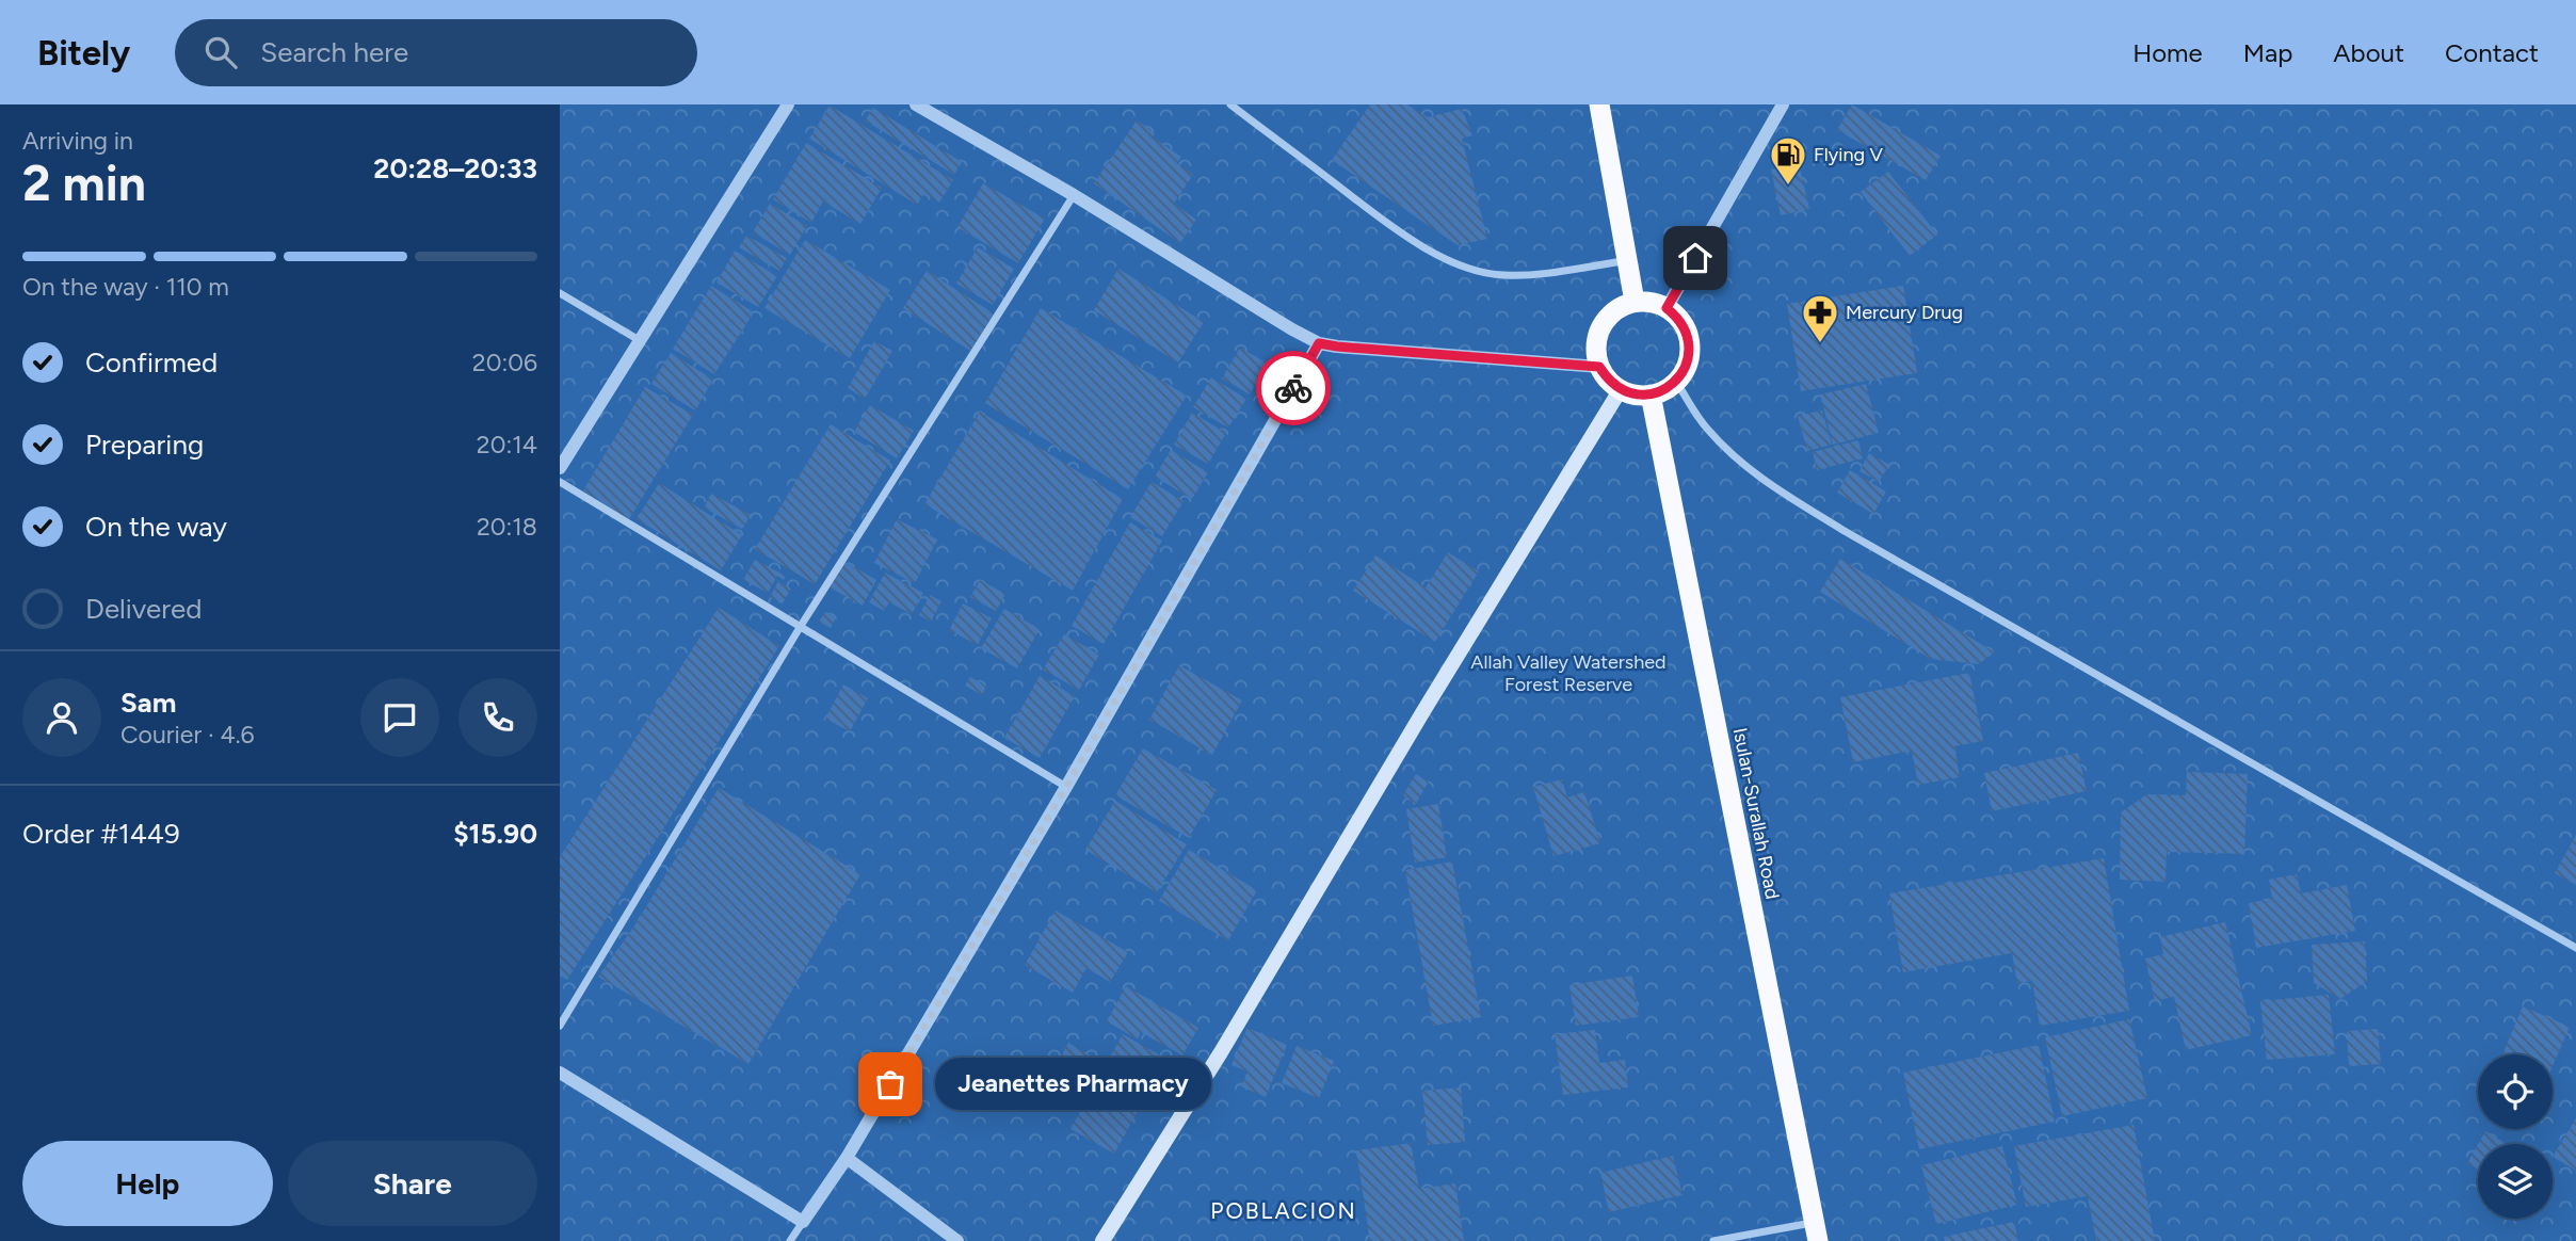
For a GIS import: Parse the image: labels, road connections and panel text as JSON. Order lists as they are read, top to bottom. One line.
{"streets":{"highway":["Isulan-Surallah Road"]},"districts":["POBLACION"],"parks":["Allah Valley Watershed Forest Reserve"],"places":{"fuel station":["Flying V"],"pharmacy":["Mercury Drug"],"other":["Jeanettes Pharmacy"]},"page":{"header":"Bitely","search":"Search here","nav":["Home","Map","About","Contact"],"heading":["2 min","Arriving in","20:28–20:33"],"panel":["Sam","Courier · 4.6","Order #1449","$15.90"],"bar":"On the way · 110 m","list":[["Confirmed","20:06"],["Preparing","20:14"],["On the way","20:18"],"Delivered"],"bubble":"Jeanettes Pharmacy","buttons":["Help","Share"]}}
